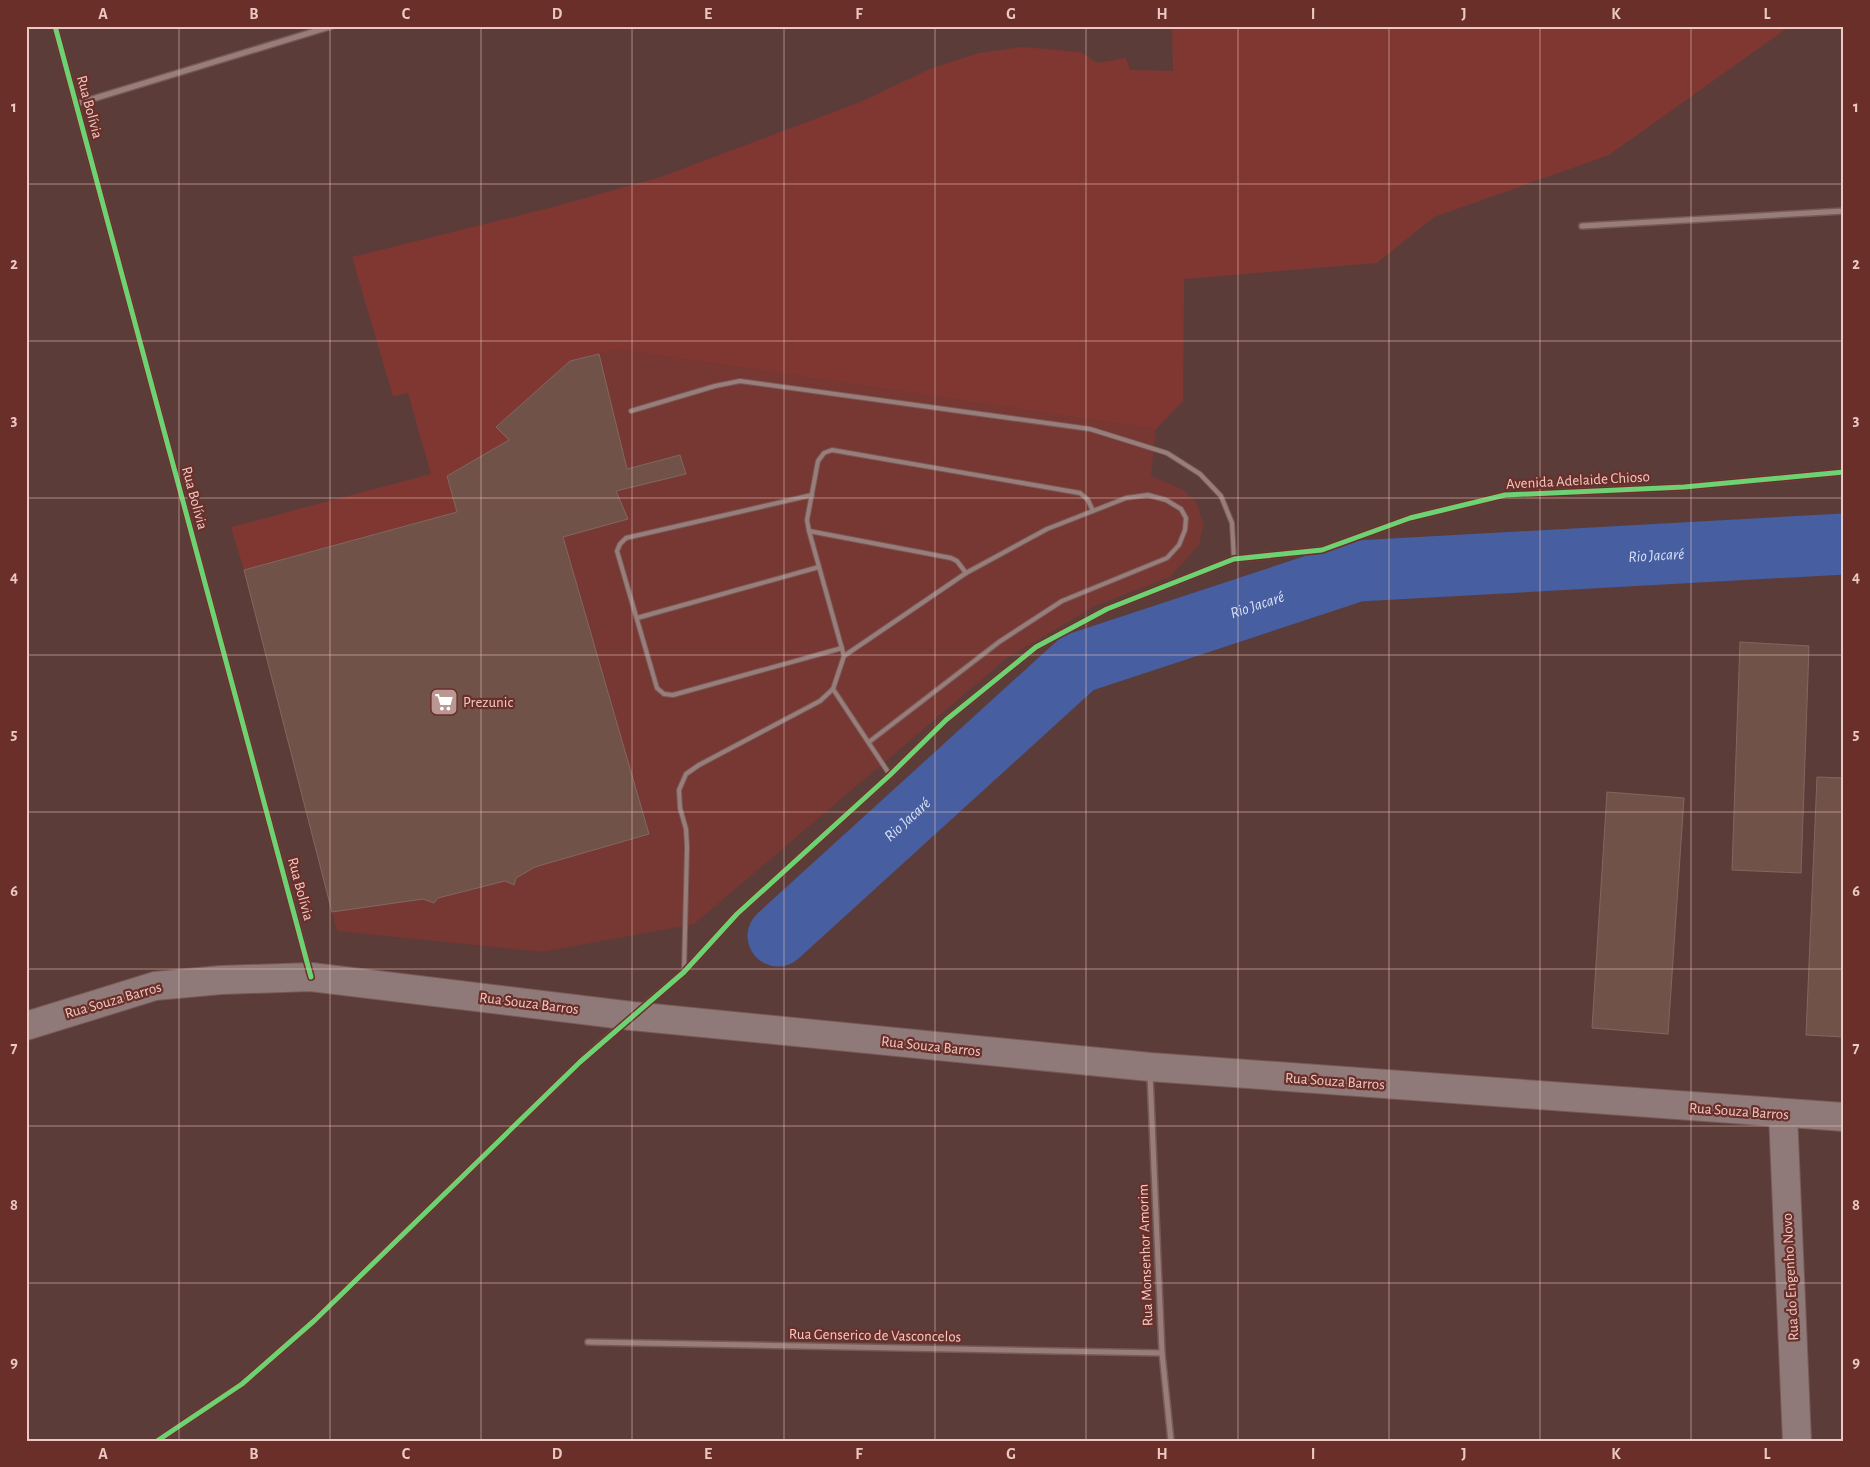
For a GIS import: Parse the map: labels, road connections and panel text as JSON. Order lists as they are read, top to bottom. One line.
{"streets":{"main road":["Rua Souza Barros","Rua do Engenho Novo"],"street":["Rua Bolívia","Avenida Adelaide Chioso","Rua Monsenhor Amorim","Rua Genserico de Vasconcelos"]},"crossings":[["Rua Bolívia","Rua Souza Barros"],["Avenida Adelaide Chioso","Rua Souza Barros"],["Rua Souza Barros","Rua Monsenhor Amorim"],["Rua Souza Barros","Rua do Engenho Novo"],["Rua Monsenhor Amorim","Rua Genserico de Vasconcelos"]],"water":["Rio Jacaré"],"places":{"supermarket":["Prezunic"]},"grid":{"columns":["A","B","C","D","E","F","G","H","I","J","K","L"],"rows":["1","2","3","4","5","6","7","8","9"]}}
